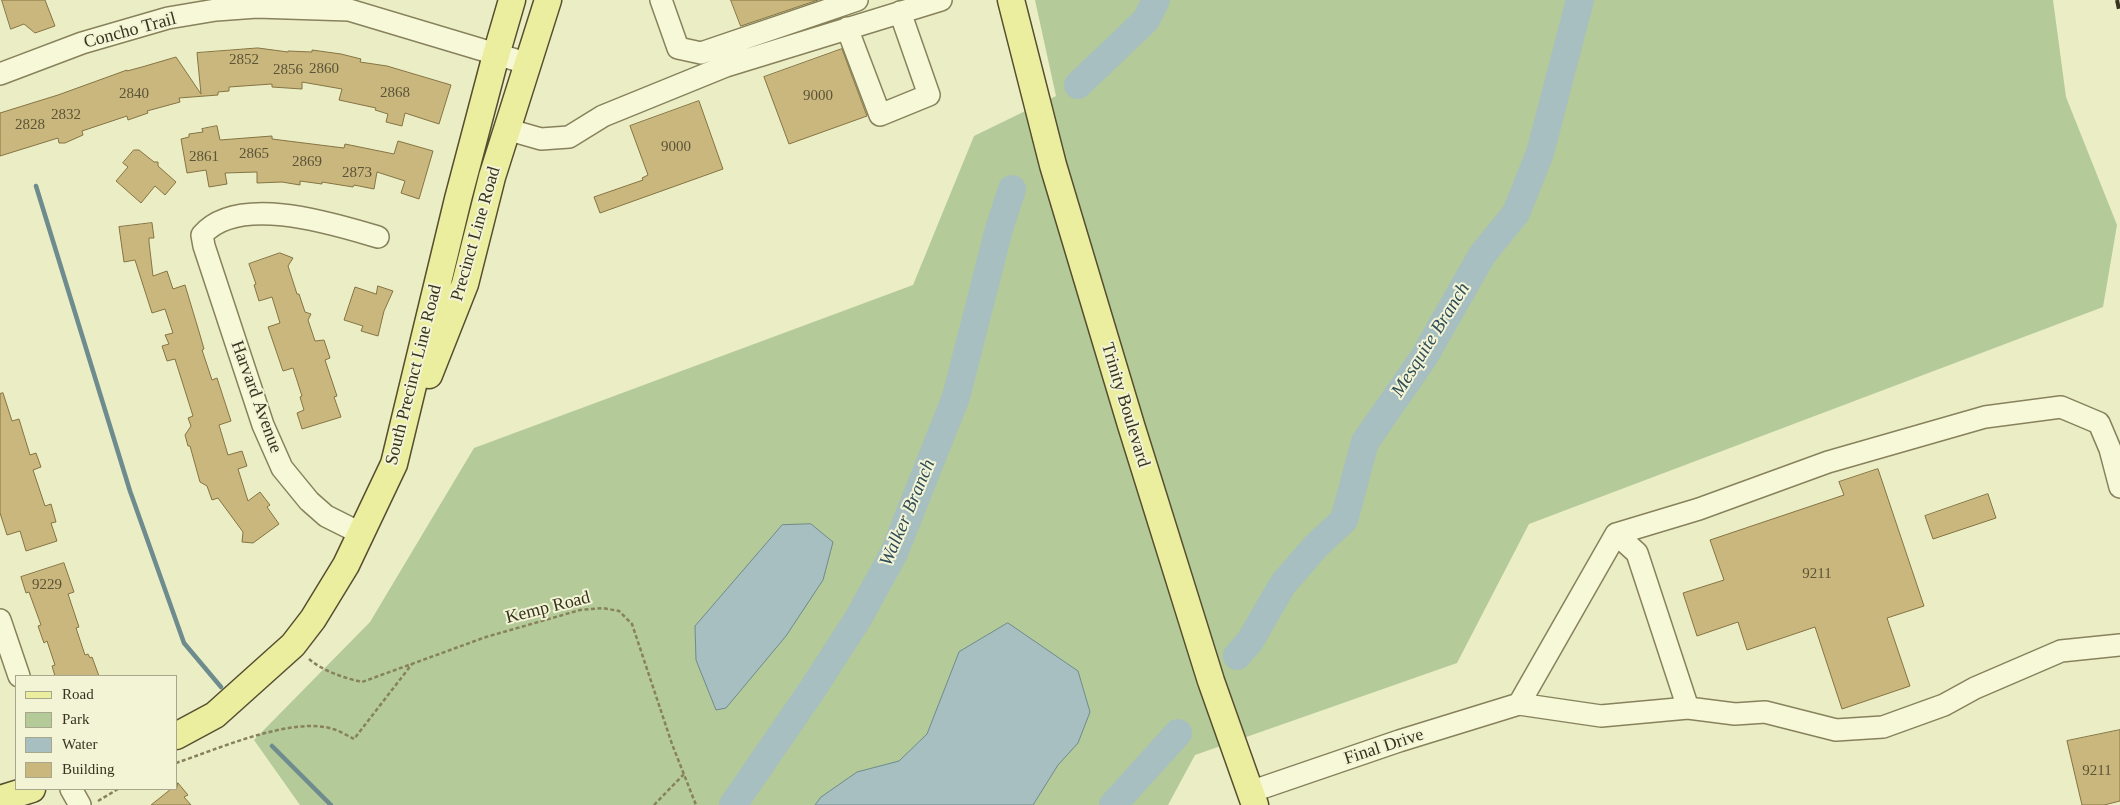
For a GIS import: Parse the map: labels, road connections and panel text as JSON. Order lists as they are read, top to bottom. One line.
{"streets":{"main road":["Precinct Line Road","South Precinct Line Road","Trinity Boulevard"],"street":["Concho Trail","Harvard Avenue","Final Drive"],"path":["Kemp Road"]},"crossings":[["Concho Trail","Precinct Line Road"],["Concho Trail","South Precinct Line Road"],["Precinct Line Road","South Precinct Line Road"],["South Precinct Line Road","Harvard Avenue"],["South Precinct Line Road","Kemp Road"],["Trinity Boulevard","Final Drive"]],"water":["Mesquite Branch","Walker Branch"],"house_numbers":["2852","2860","2856","2868","2840","9000","2832","2828","9000","2865","2861","2869","2873","9211","9229","9211"],"legend":["Road","Park","Water","Building"]}
